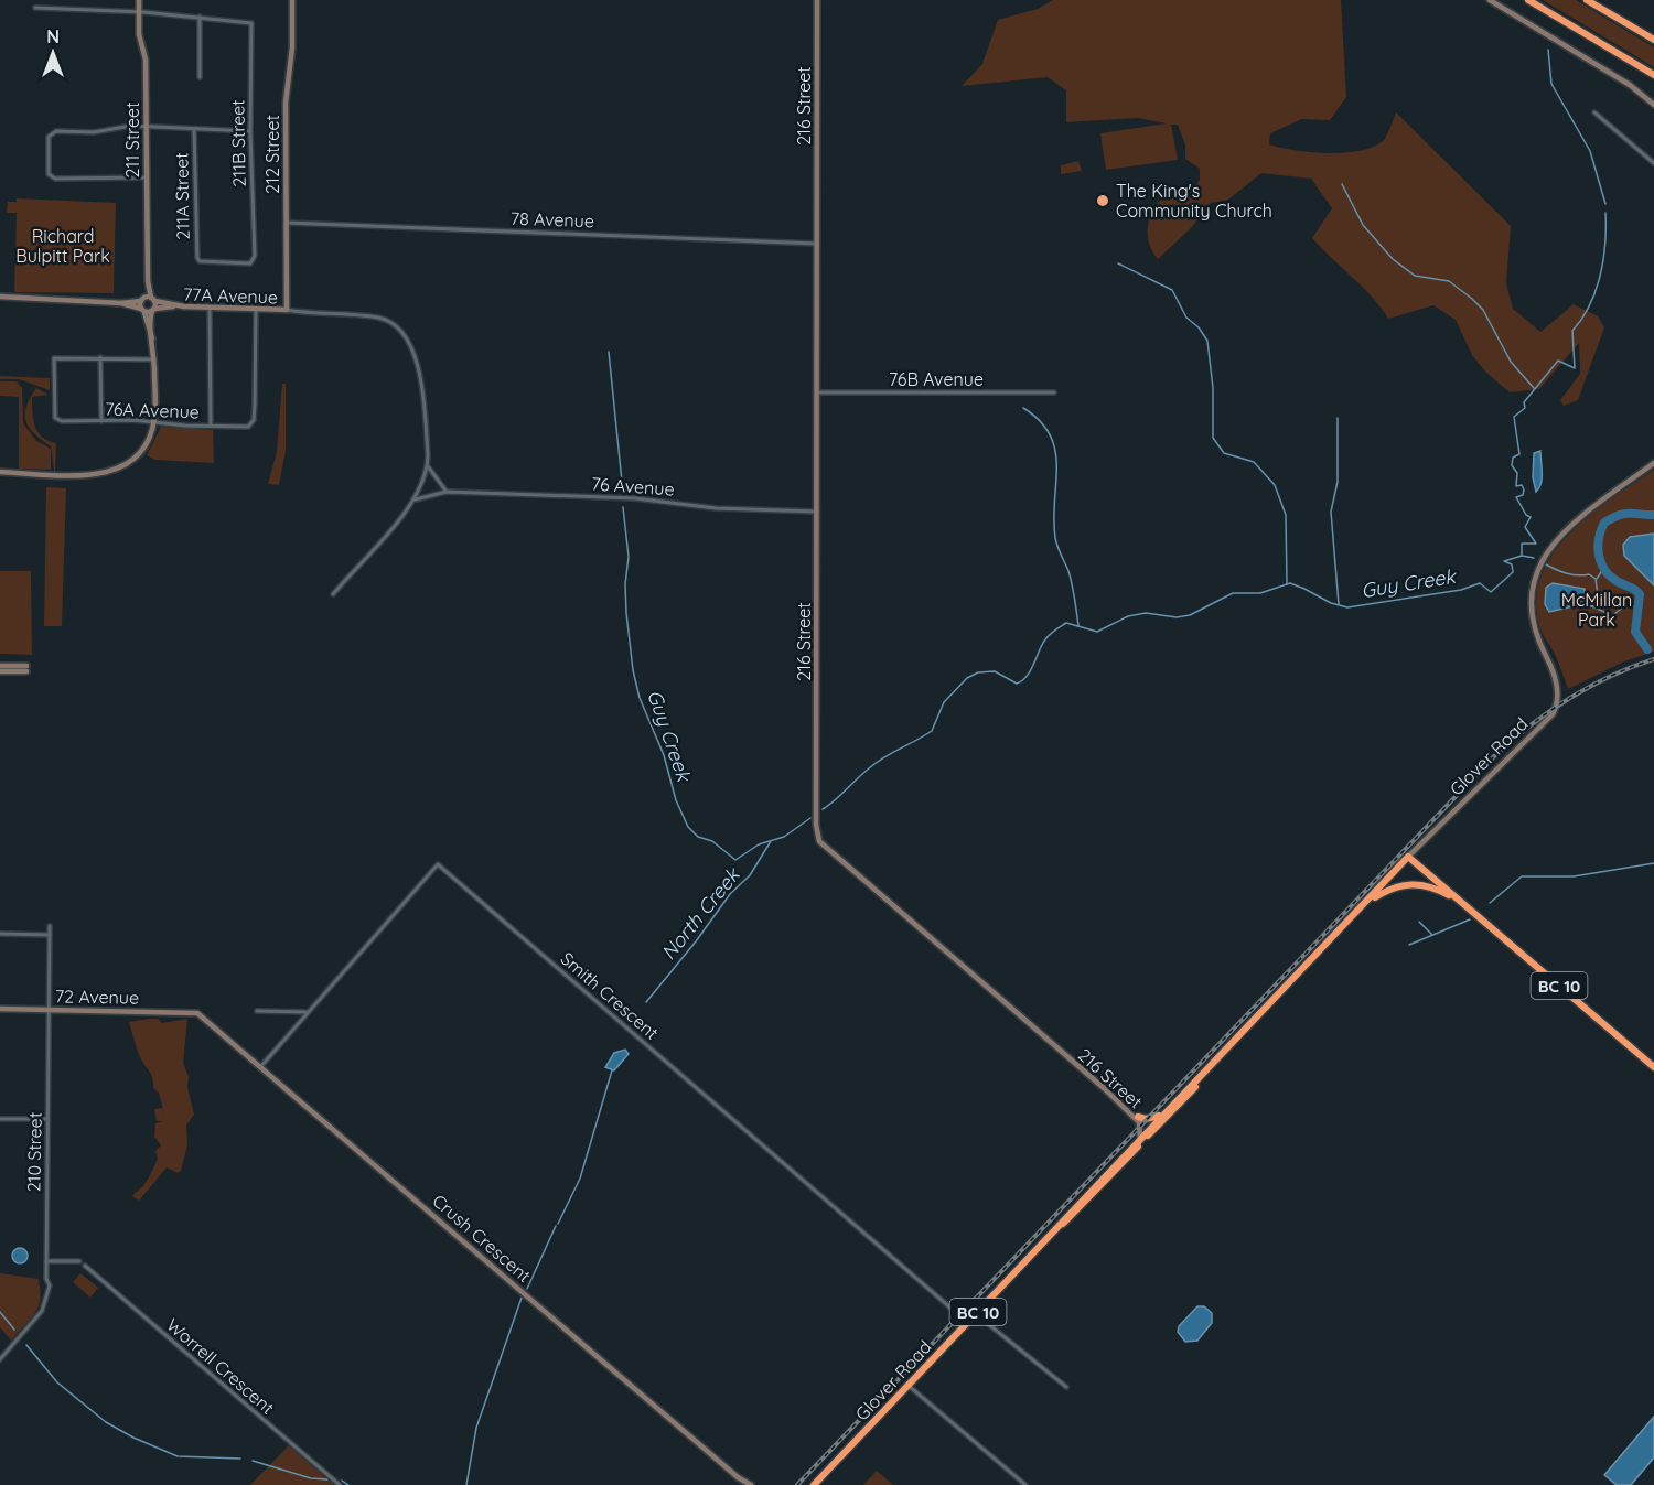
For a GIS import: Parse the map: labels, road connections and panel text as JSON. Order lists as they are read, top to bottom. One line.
{"streets":{"highway":["Glover Road","BC 10"],"main road":["216 Street","211 Street","212 Street","77A Avenue","72 Avenue","Crush Crescent"],"street":["211B Street","211A Street","78 Avenue","76B Avenue","76A Avenue","76 Avenue","Smith Crescent","210 Street","Worrell Crescent"]},"crossings":[["216 Street","78 Avenue"],["216 Street","76B Avenue"],["216 Street","76 Avenue"],["216 Street","Glover Road"],["211 Street","77A Avenue"],["211B Street","211A Street"],["212 Street","78 Avenue"],["212 Street","77A Avenue"],["77A Avenue","76A Avenue"],["Glover Road","BC 10"],["Glover Road","Smith Crescent"],["Smith Crescent","Crush Crescent"],["72 Avenue","210 Street"],["72 Avenue","Crush Crescent"]],"water":["Guy Creek","North Creek"],"parks":["Richard Bulpitt Park","McMillan Park"],"places":["The King's Community Church"],"north":"top"}
